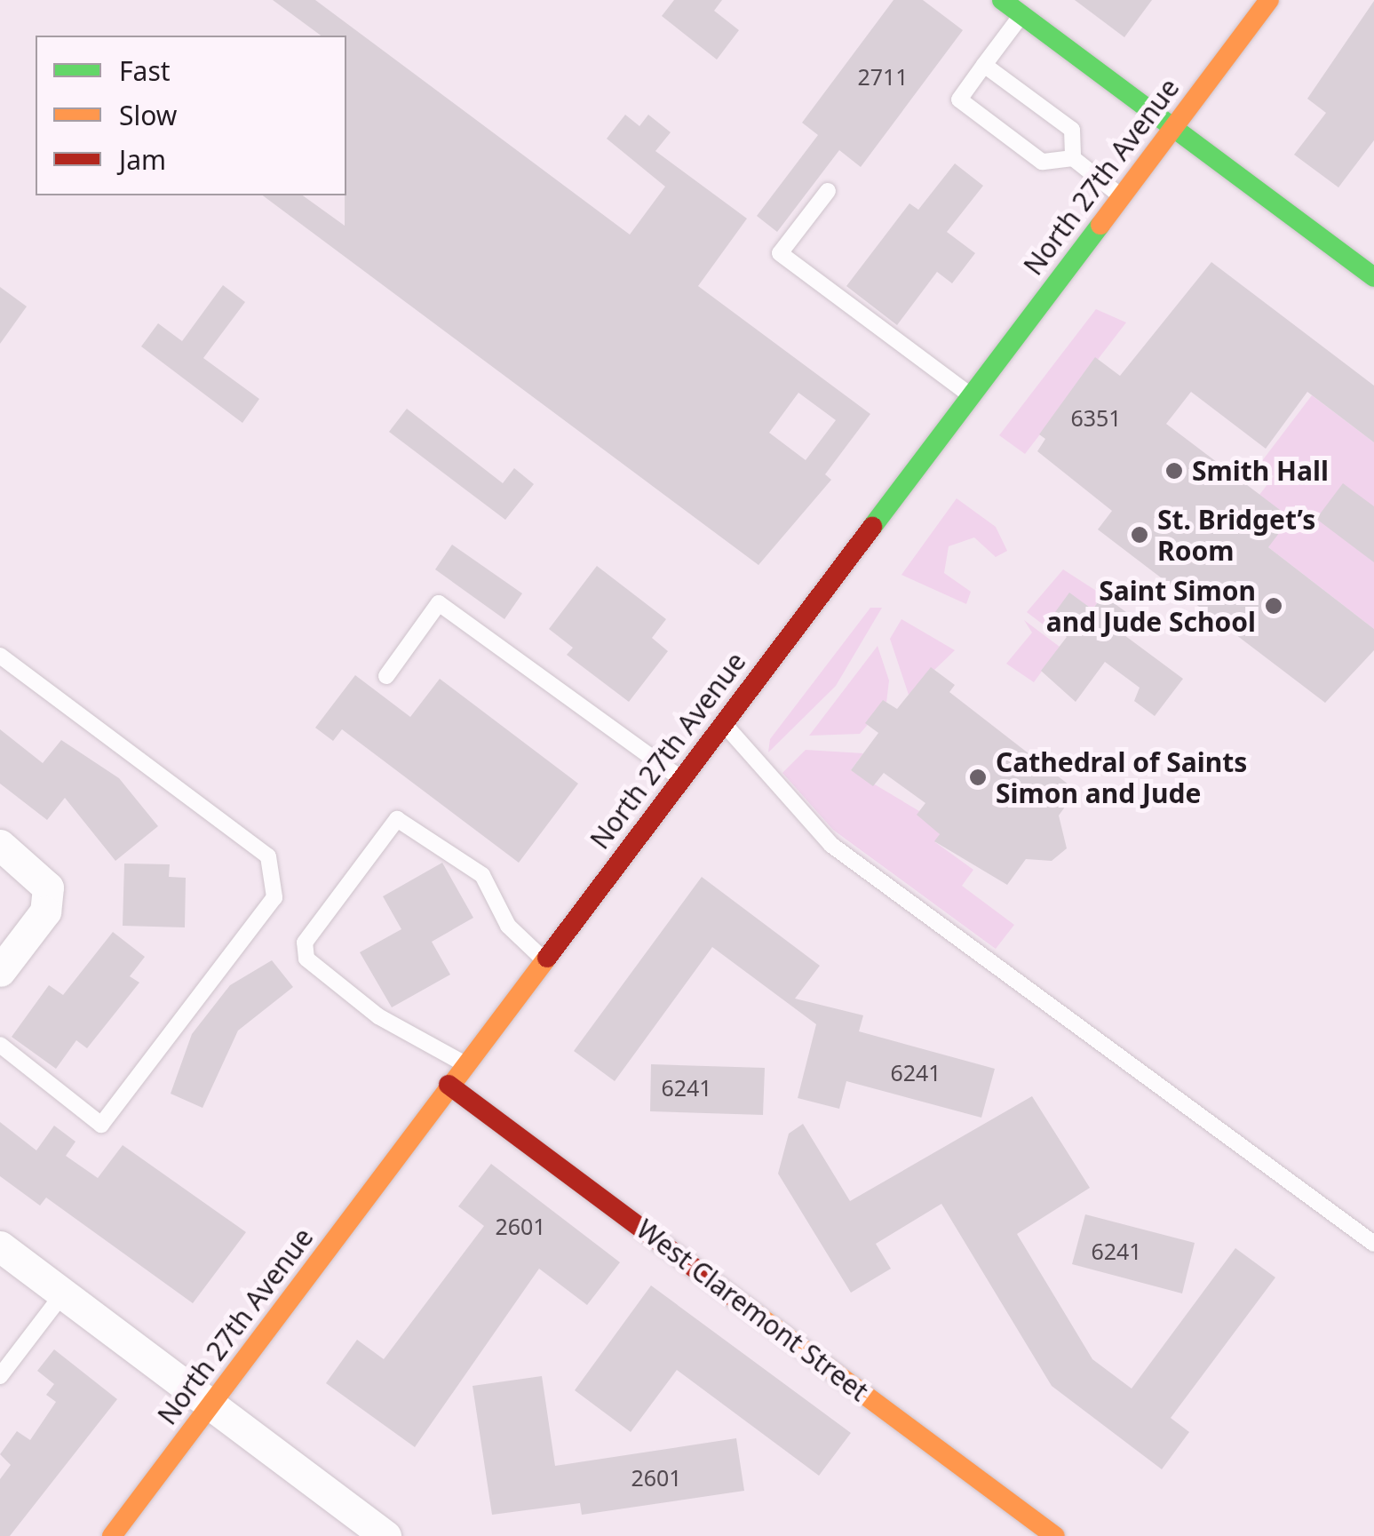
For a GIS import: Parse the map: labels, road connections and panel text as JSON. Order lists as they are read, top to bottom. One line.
{"streets":{"main road":["North 27th Avenue","West Claremont Street"]},"crossings":[["North 27th Avenue","West Claremont Street"]],"places":["Smith Hall","St. Bridget’s Room","Saint Simon and Jude School","Cathedral of Saints Simon and Jude"],"house_numbers":["2711","6351","6241","6241","2601","6241","2601"],"legend":["Fast","Slow","Jam"]}
